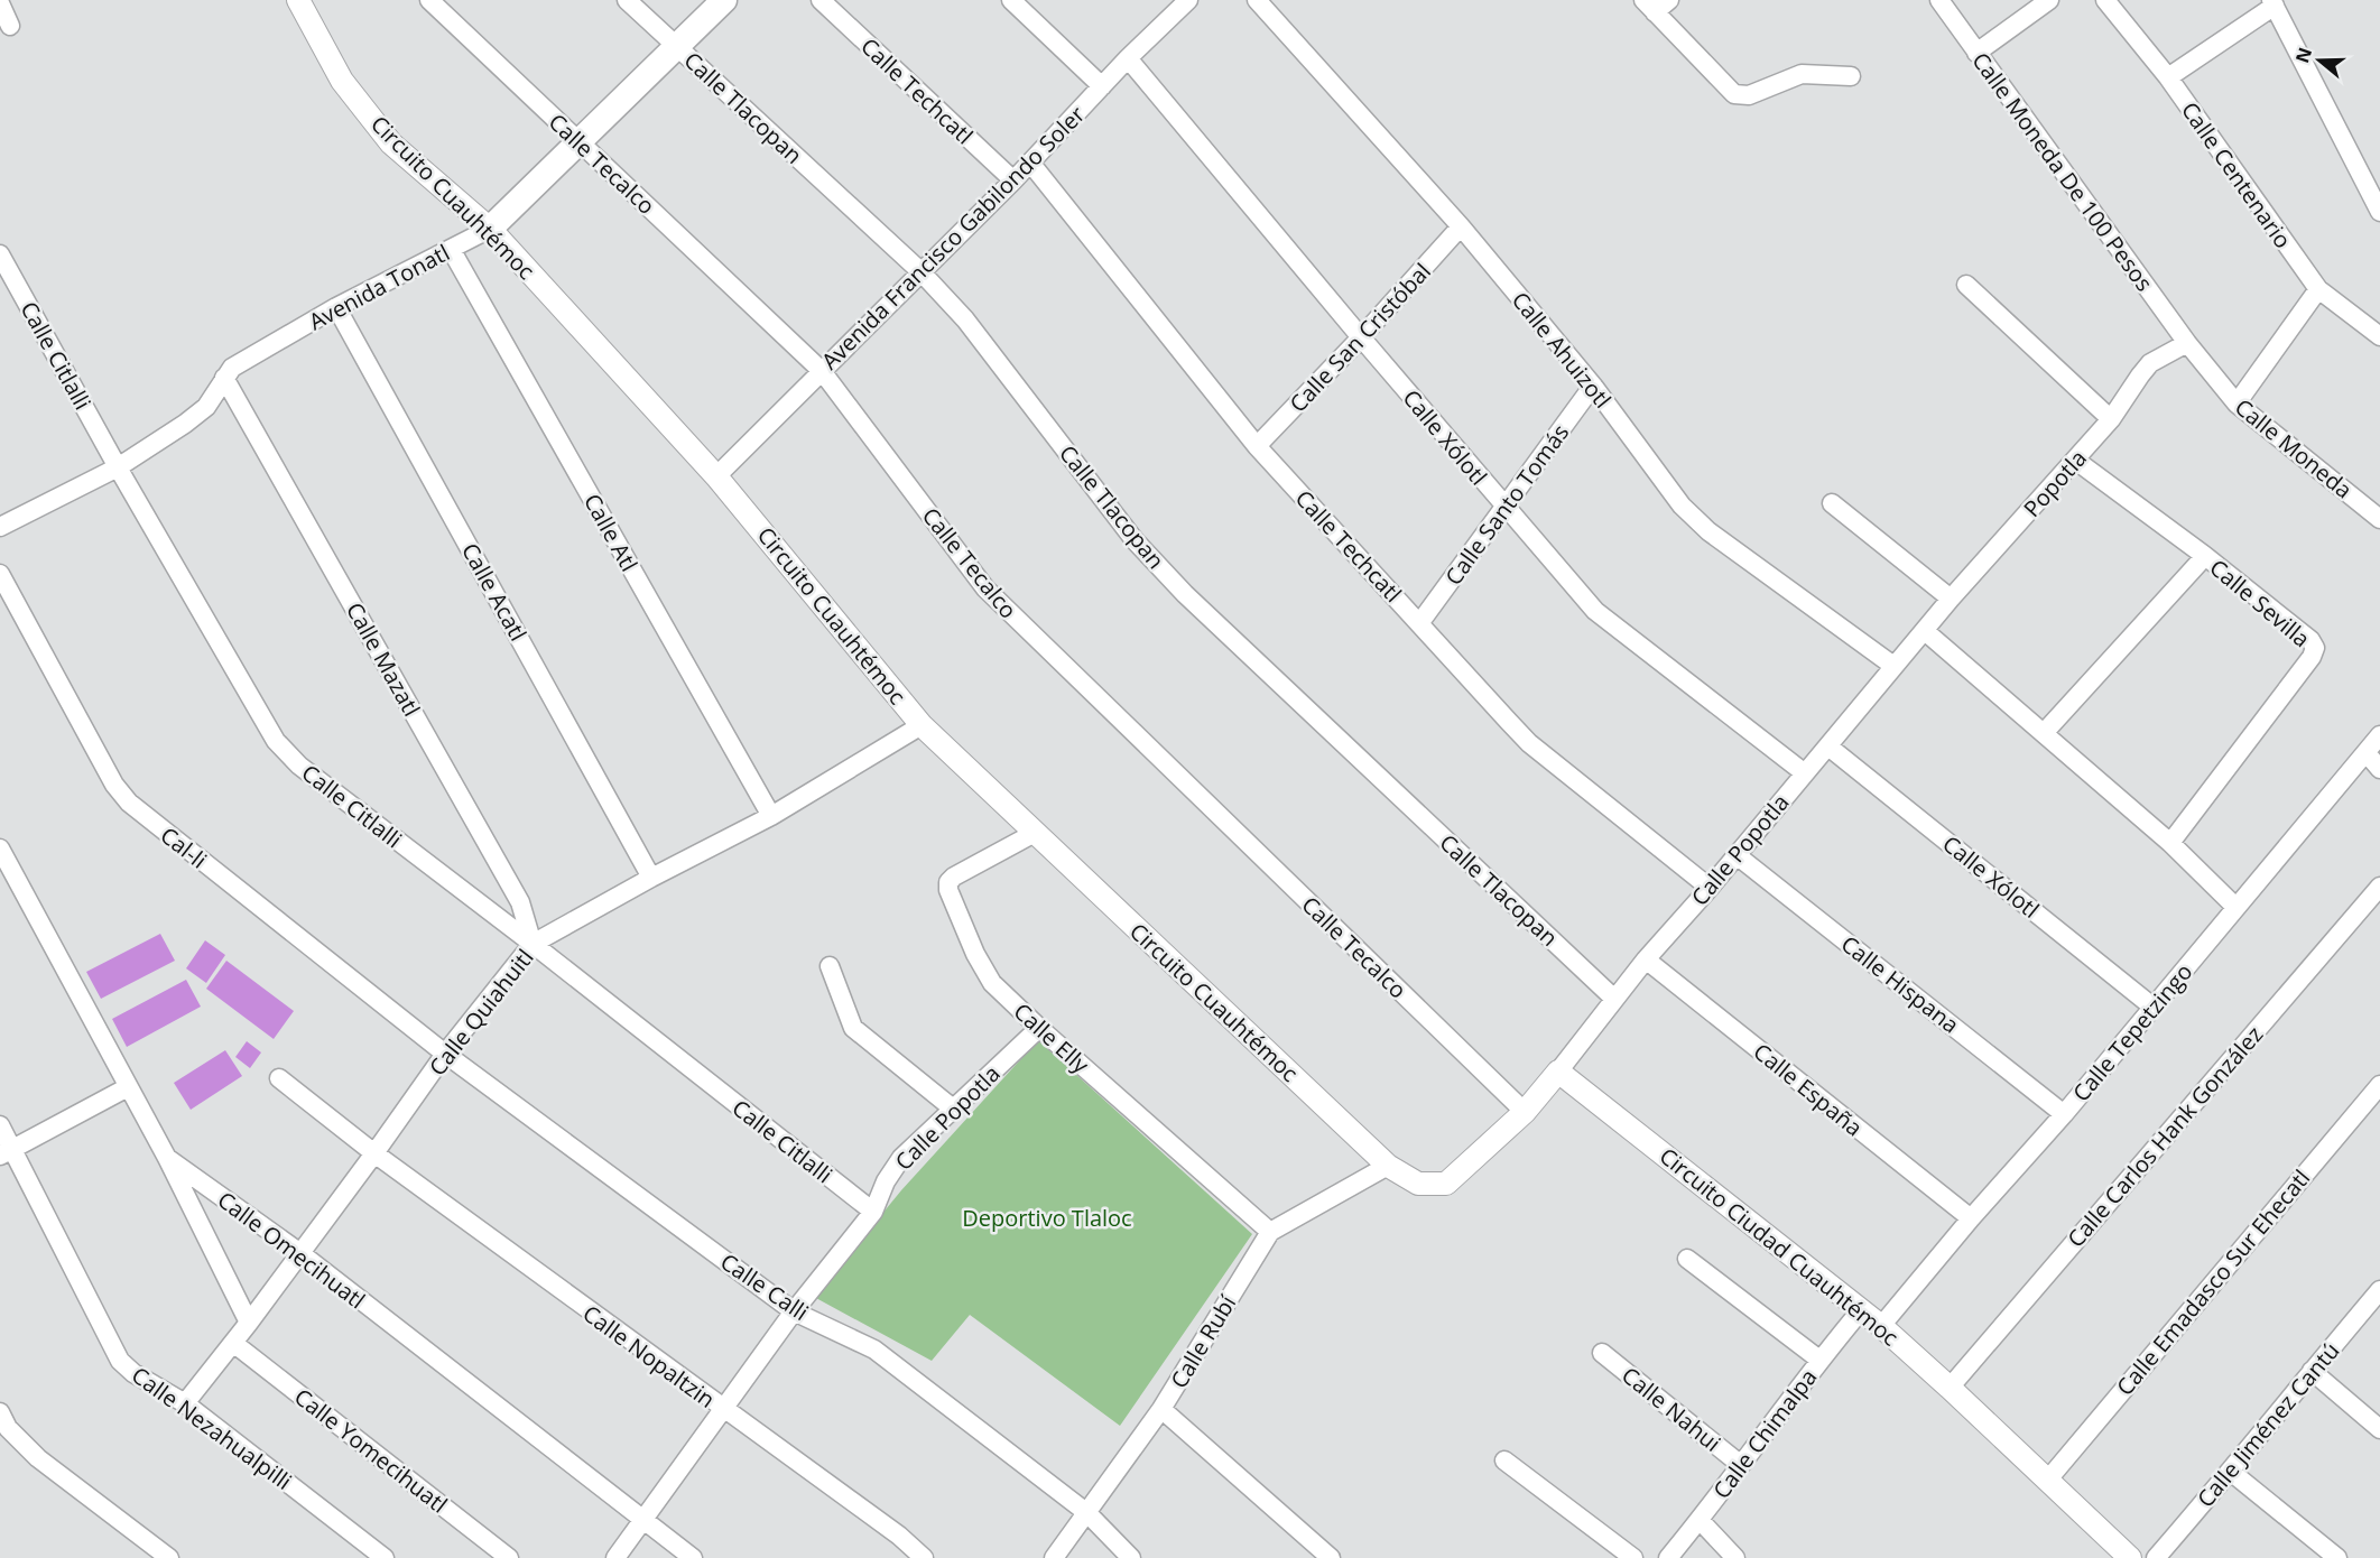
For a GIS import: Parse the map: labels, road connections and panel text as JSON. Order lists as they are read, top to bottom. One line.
{"streets":{"main road":["Avenida Tonatl"],"street":["Calle Techcatl","Calle Tlacopan","Calle Tecalco","Calle Moneda De 100 Pesos","Calle Centenario","Circuito Cuauhtémoc","Avenida Francisco Gabilondo Soler","Calle San Cristóbal","Calle Ahuizotl","Calle Citlalli","Calle Xólotl","Calle Moneda","Popotla","Calle Santo Tomás","Calle Atl","Calle Acatl","Calle Sevilla","Calle Mazatl","Cal-li","Calle Popotla","Calle Hispana","Calle Quiahuitl","Calle Tepetzingo","Calle Elly","Calle España","Calle Carlos Hank González","Circuito Ciudad Cuauhtémoc","Calle Omecihuatl","Calle Emadasco Sur Ehecatl","Calle Calli","Calle Rubí","Calle Nopaltzin","Calle Nahui","Calle Jiménez Cantú","Calle Nezahualpilli","Calle Chimalpa","Calle Yomecihuatl"]},"crossings":[["Calle Techcatl","Avenida Francisco Gabilondo Soler"],["Calle Techcatl","Calle San Cristóbal"],["Calle Techcatl","Calle Santo Tomás"],["Calle Techcatl","Calle Popotla"],["Calle Tlacopan","Avenida Francisco Gabilondo Soler"],["Calle Tlacopan","Avenida Tonatl"],["Calle Tlacopan","Calle Popotla"],["Calle Tecalco","Circuito Cuauhtémoc"],["Calle Tecalco","Avenida Francisco Gabilondo Soler"],["Calle Tecalco","Avenida Tonatl"],["Calle Moneda De 100 Pesos","Calle Moneda"],["Calle Moneda De 100 Pesos","Popotla"],["Circuito Cuauhtémoc","Avenida Francisco Gabilondo Soler"],["Circuito Cuauhtémoc","Avenida Tonatl"],["Circuito Cuauhtémoc","Calle Quiahuitl"],["Circuito Cuauhtémoc","Calle Elly"],["Circuito Cuauhtémoc","Calle Rubí"],["Avenida Francisco Gabilondo Soler","Calle Xólotl"],["Avenida Tonatl","Calle Citlalli"],["Avenida Tonatl","Calle Atl"],["Avenida Tonatl","Calle Acatl"],["Avenida Tonatl","Calle Mazatl"],["Calle San Cristóbal","Calle Ahuizotl"],["Calle San Cristóbal","Calle Xólotl"],["Calle Ahuizotl","Calle Santo Tomás"],["Calle Ahuizotl","Calle Popotla"],["Calle Citlalli","Calle Mazatl"],["Calle Citlalli","Calle Popotla"],["Calle Citlalli","Calle Quiahuitl"],["Calle Xólotl","Calle Santo Tomás"],["Calle Xólotl","Calle Popotla"],["Calle Xólotl","Calle Tepetzingo"],["Calle Moneda","Popotla"],["Popotla","Calle Sevilla"],["Popotla","Calle Popotla"],["Calle Atl","Calle Quiahuitl"],["Calle Acatl","Calle Quiahuitl"],["Calle Mazatl","Calle Quiahuitl"],["Cal-li","Calle Quiahuitl"],["Cal-li","Calle Calli"],["Calle Popotla","Calle Hispana"],["Calle Popotla","Calle Elly"],["Calle Popotla","Calle España"],["Calle Popotla","Circuito Ciudad Cuauhtémoc"],["Calle Popotla","Calle Omecihuatl"],["Calle Popotla","Calle Calli"],["Calle Popotla","Calle Nopaltzin"],["Calle Hispana","Calle Tepetzingo"],["Calle Quiahuitl","Calle Omecihuatl"],["Calle Quiahuitl","Calle Calli"],["Calle Quiahuitl","Calle Nopaltzin"],["Calle Quiahuitl","Calle Nezahualpilli"],["Calle Quiahuitl","Calle Yomecihuatl"],["Calle Tepetzingo","Calle España"],["Calle Tepetzingo","Circuito Ciudad Cuauhtémoc"],["Calle Elly","Calle Rubí"],["Calle Carlos Hank González","Circuito Ciudad Cuauhtémoc"],["Circuito Ciudad Cuauhtémoc","Calle Emadasco Sur Ehecatl"],["Circuito Ciudad Cuauhtémoc","Calle Chimalpa"],["Calle Calli","Calle Rubí"],["Calle Nahui","Calle Chimalpa"]],"parks":["Deportivo Tlaloc"],"north":"left"}
